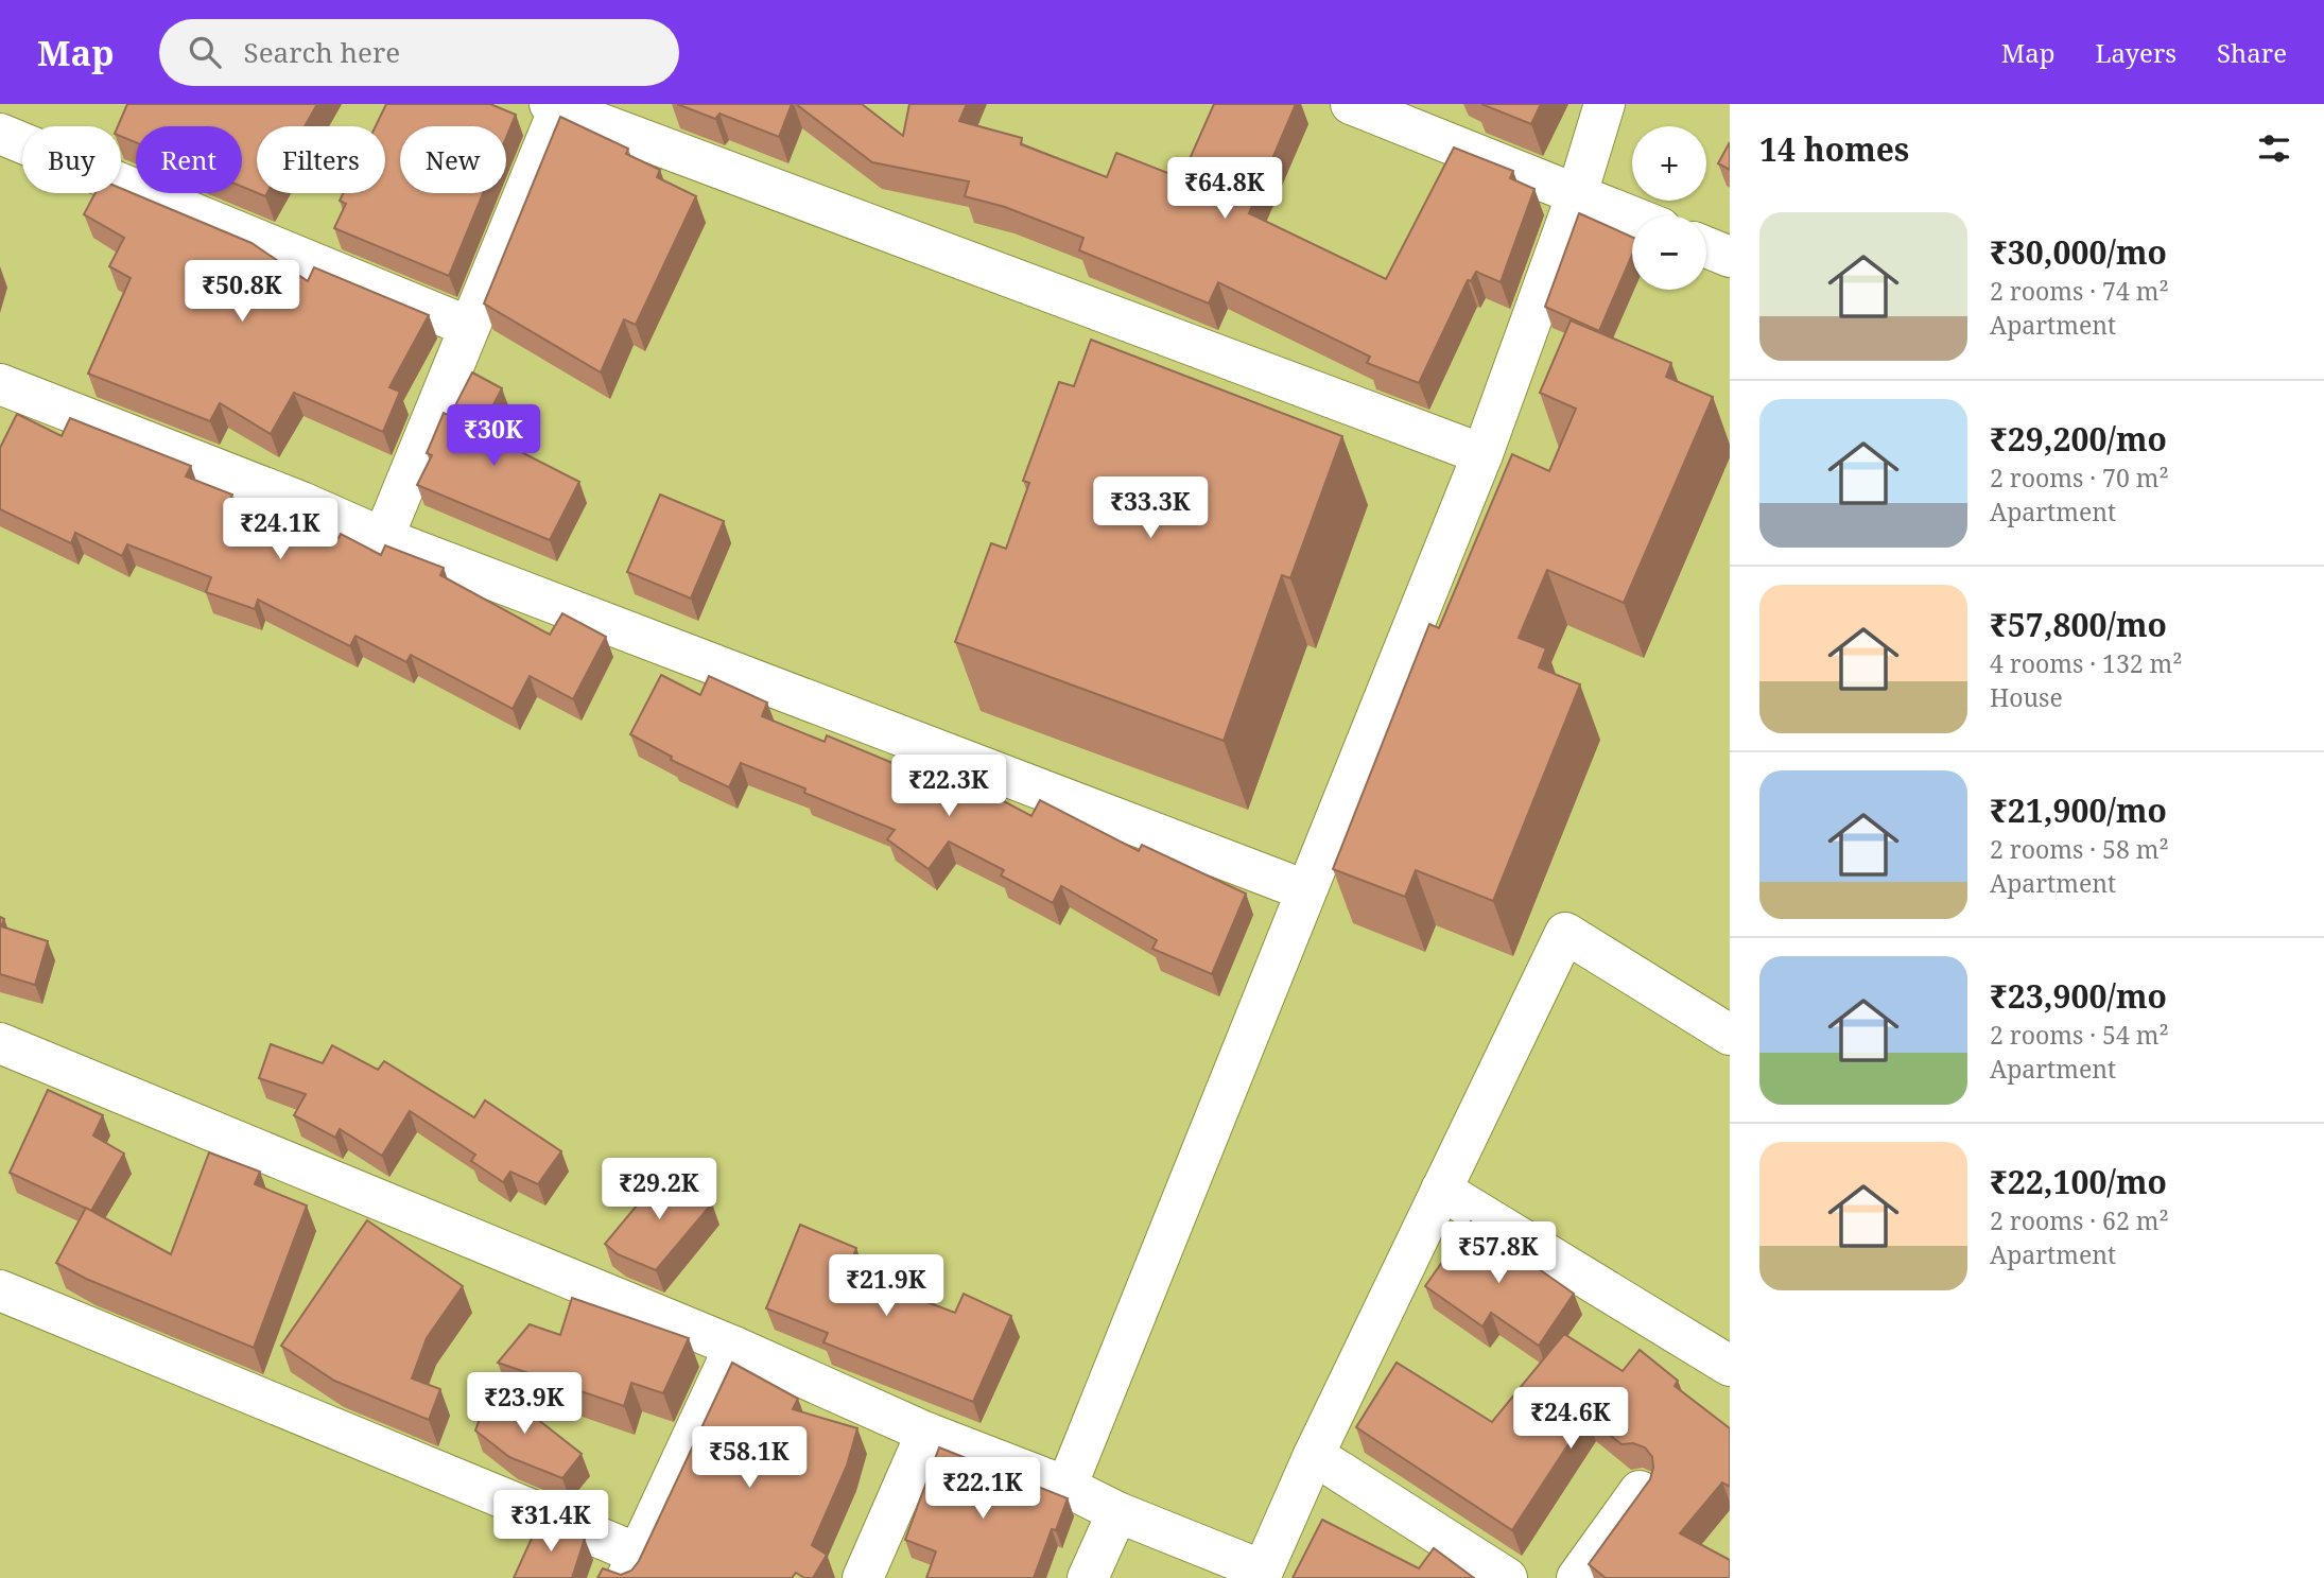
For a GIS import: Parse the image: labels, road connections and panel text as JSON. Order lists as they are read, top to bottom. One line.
{"page":{"header":"Map","search":"Search here","nav":["Map","Layers","Share"],"heading":"14 homes","map_buttons":["+","−"],"chip":["Buy","Rent","Filters","New"],"price":["₹64.8K","₹50.8K","₹30K","₹33.3K","₹24.1K","₹22.3K","₹29.2K","₹57.8K","₹21.9K","₹23.9K","₹24.6K","₹58.1K","₹22.1K","₹31.4K"],"list":[{"name":"₹30,000/mo","note":"2 rooms · 74 m² · Apartment"},{"name":"₹29,200/mo","note":"2 rooms · 70 m² · Apartment"},{"name":"₹57,800/mo","note":"4 rooms · 132 m² · House"},{"name":"₹21,900/mo","note":"2 rooms · 58 m² · Apartment"},{"name":"₹23,900/mo","note":"2 rooms · 54 m² · Apartment"},{"name":"₹22,100/mo","note":"2 rooms · 62 m² · Apartment"}]}}
